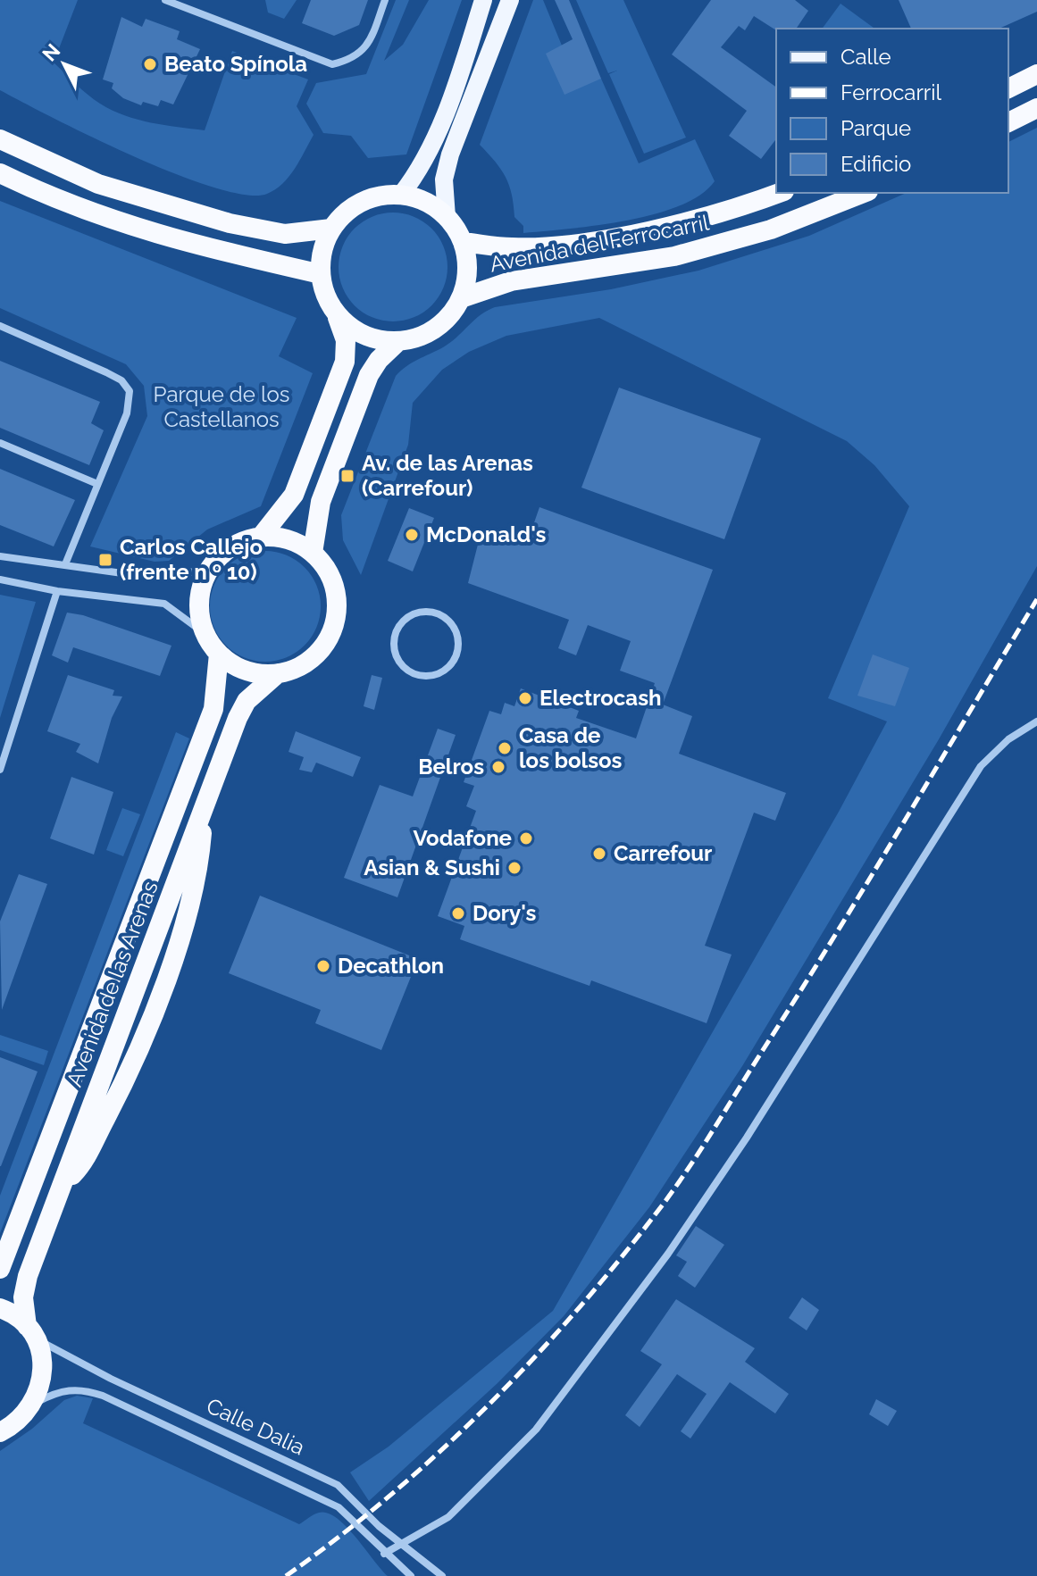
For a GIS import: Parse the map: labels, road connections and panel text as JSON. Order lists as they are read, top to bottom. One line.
{"streets":{"highway":["Avenida del Ferrocarril","Avenida de las Arenas"],"street":["Calle Dalia"]},"crossings":[["Avenida de las Arenas","Calle Dalia"]],"parks":["Parque de los Castellanos"],"places":{"other":["Beato Spínola","McDonald's","Electrocash","Casa de los bolsos","Belros","Vodafone","Carrefour","Asian & Sushi","Dory's","Decathlon"],"transit":["Av. de las Arenas (Carrefour)","Carlos Callejo (frente n º 10)"]},"legend":["Calle","Ferrocarril","Parque","Edificio"],"north":"top left"}
